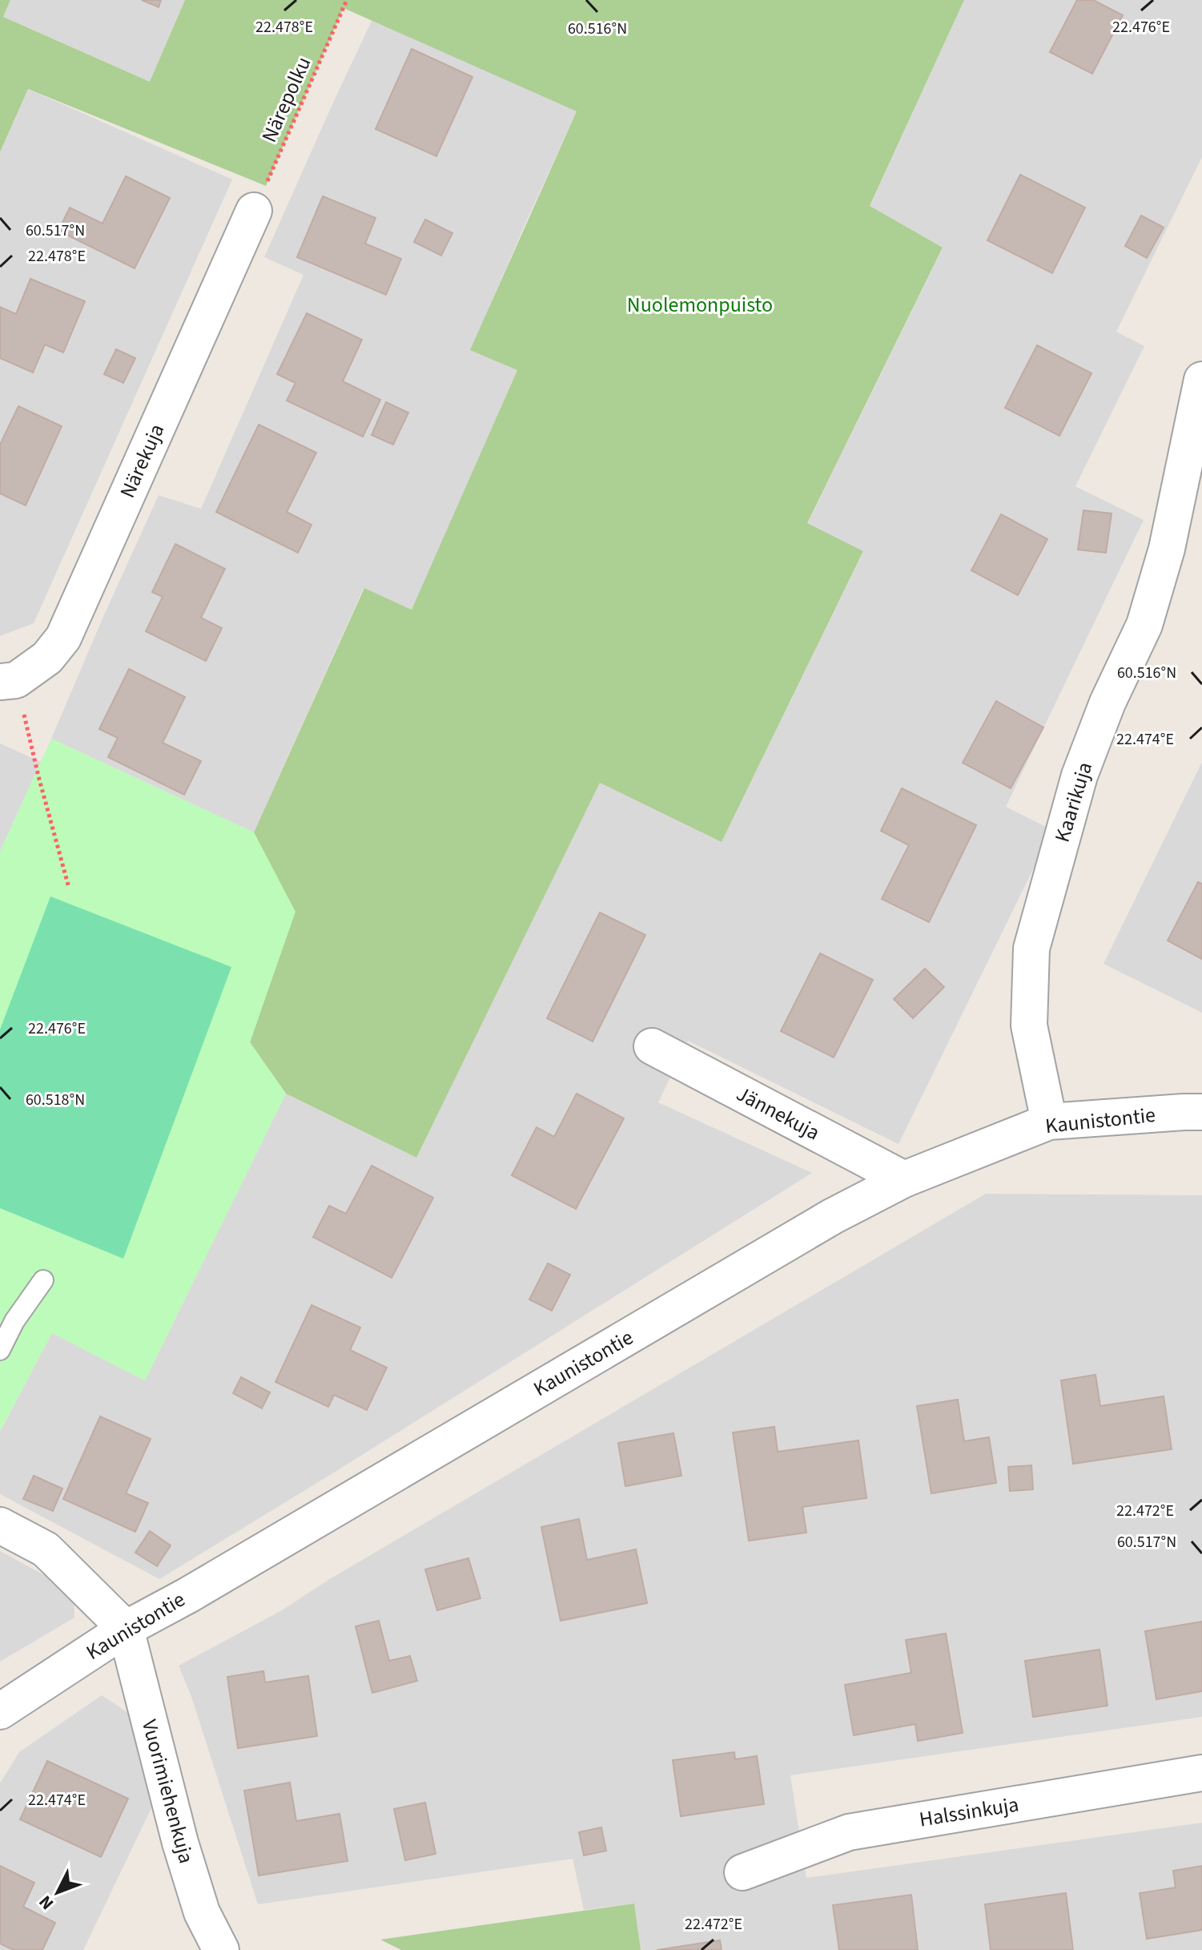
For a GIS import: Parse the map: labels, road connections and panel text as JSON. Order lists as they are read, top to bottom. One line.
{"streets":{"street":["Närekuja","Kaarikuja","Jännekuja","Kaunistontie","Vuorimiehenkuja","Halssinkuja"],"path":["Närepolku"]},"crossings":[["Närepolku","Närekuja"],["Kaarikuja","Kaunistontie"],["Jännekuja","Kaunistontie"],["Kaunistontie","Vuorimiehenkuja"]],"parks":["Nuolemonpuisto"],"north":"bottom left","coordinates":["22.478°E","22.476°E","60.516°N","60.517°N","22.474°E","60.518°N","22.472°E"]}
